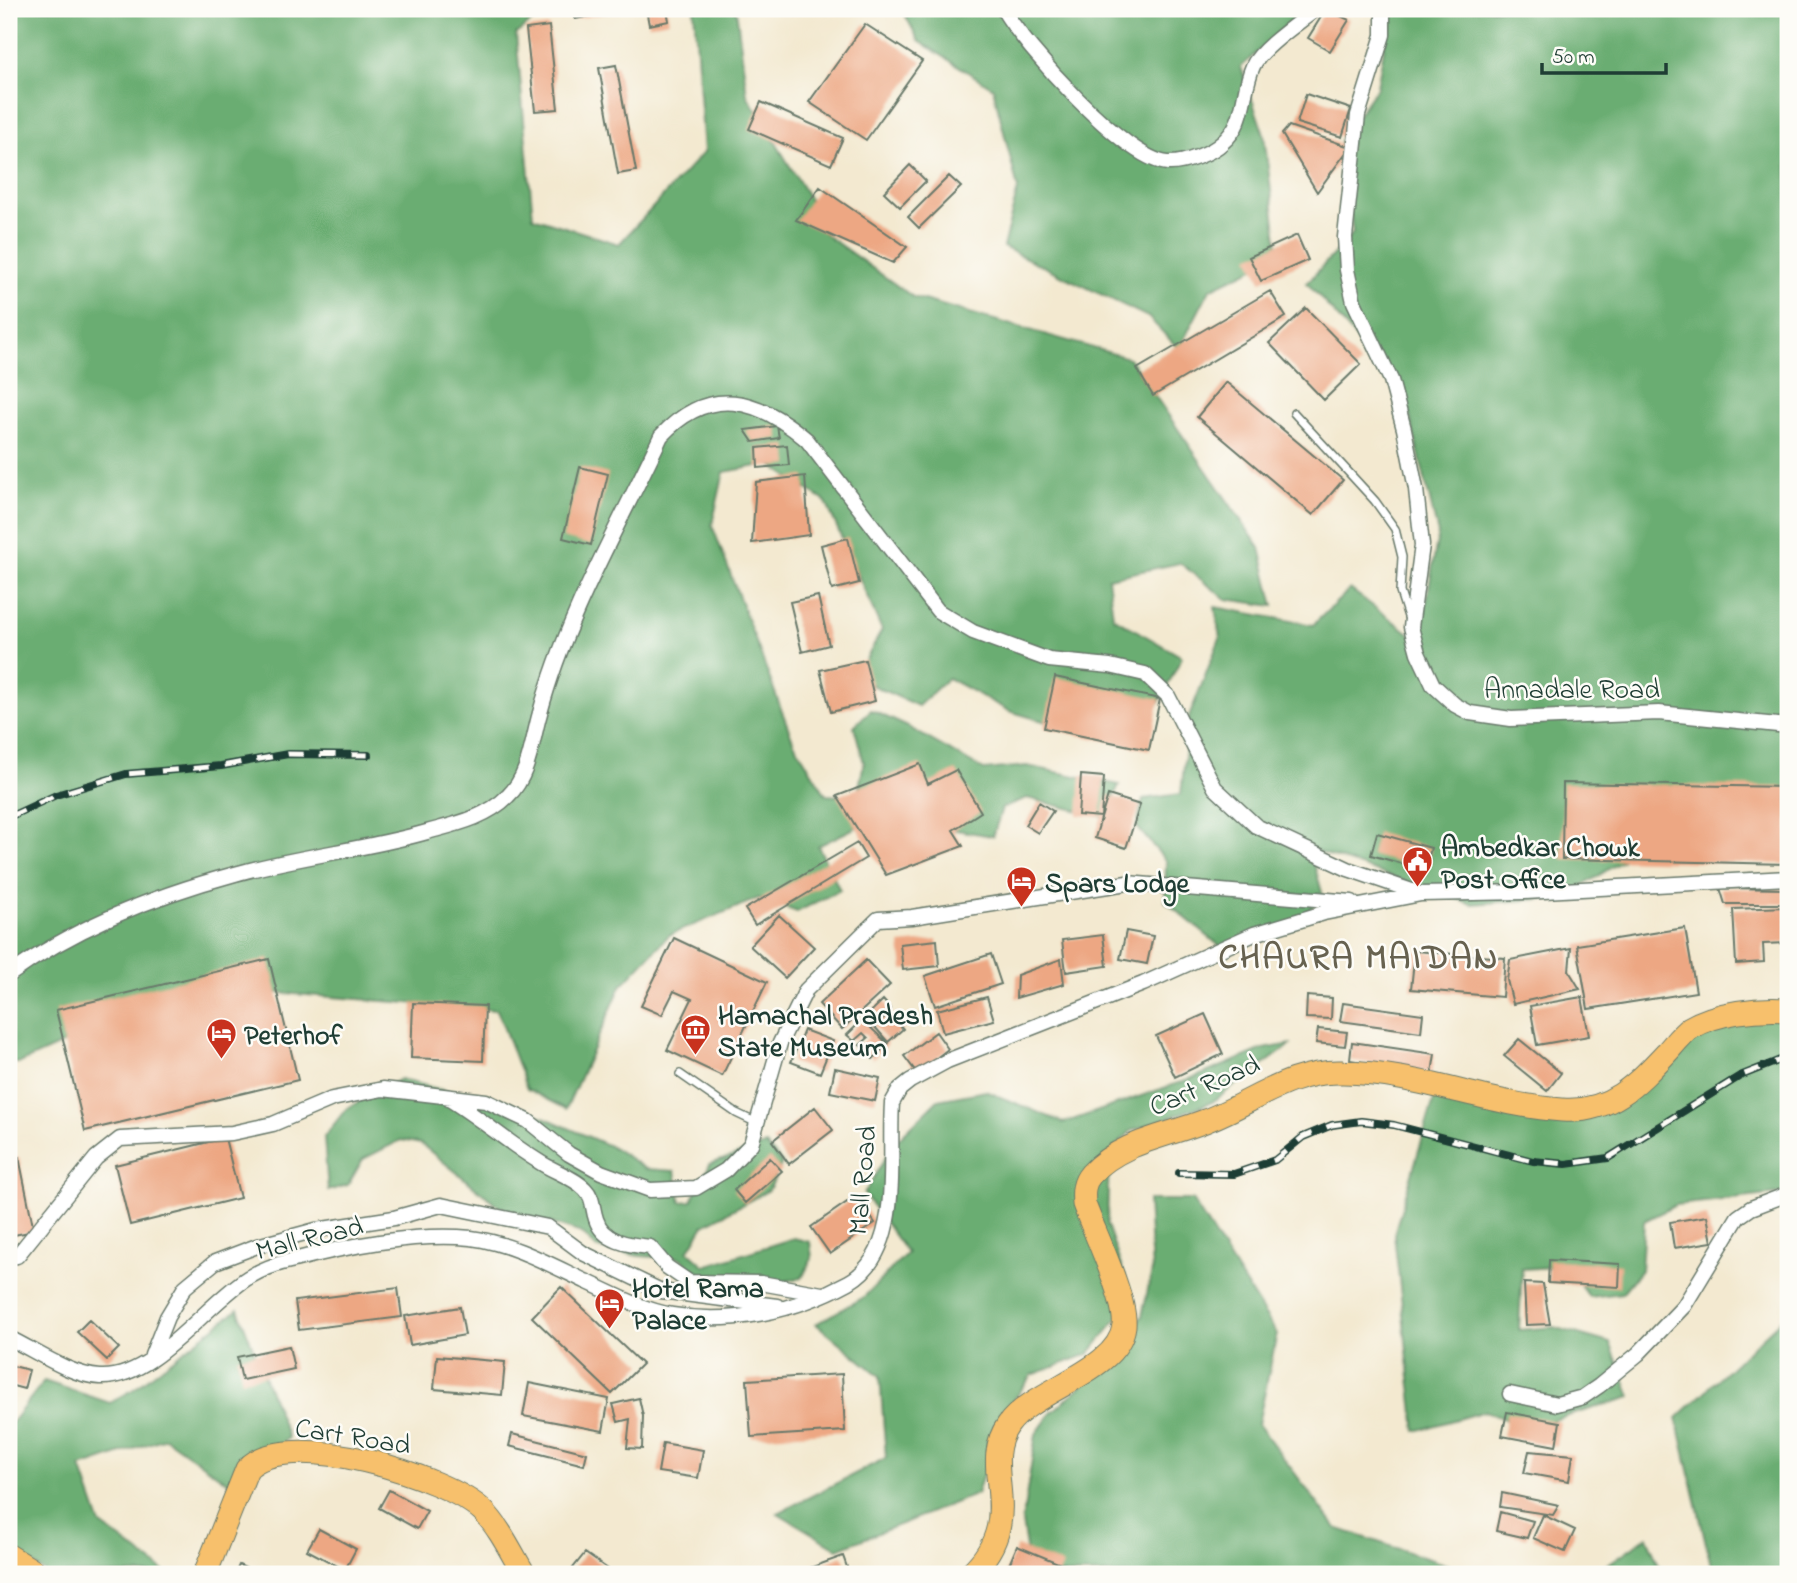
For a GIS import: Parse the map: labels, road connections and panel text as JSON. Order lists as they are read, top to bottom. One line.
{"streets":{"main road":["Cart Road"],"street":["Annadale Road","Mall Road"]},"districts":["CHAURA MAIDAN"],"places":{"public building":["Ambedkar Chowk Post Office"],"hotel":["Spars Lodge","Peterhof","Hotel Rama Palace"],"museum":["Hamachal Pradesh State Museum"]},"scale_bar":"50 m"}
